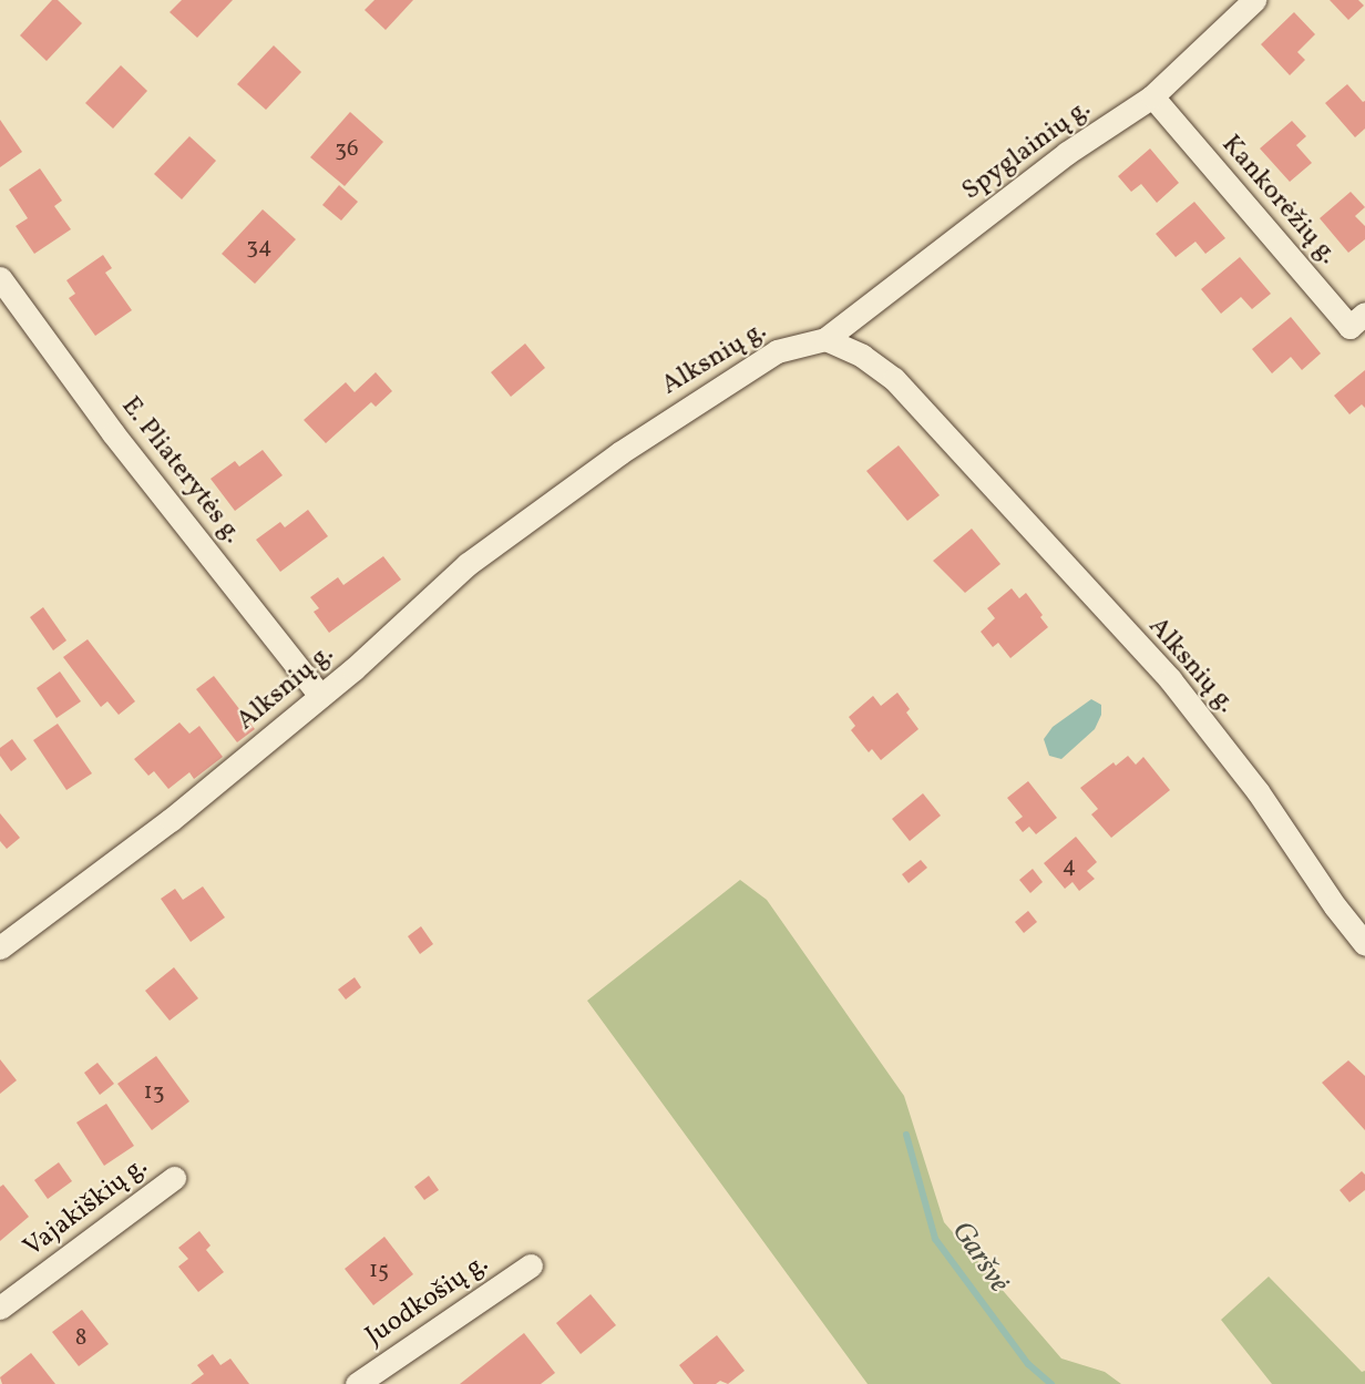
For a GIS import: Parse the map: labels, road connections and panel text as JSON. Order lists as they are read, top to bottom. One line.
{"streets":{"street":["Spyglainių g.","Kankorėžių g.","Alksnių g.","E. Pliaterytės g.","Vajakiškių g.","Juodkošių g."]},"crossings":[["Spyglainių g.","Kankorėžių g."],["Spyglainių g.","Alksnių g."],["Alksnių g.","E. Pliaterytės g."]],"water":["Garšvė"],"house_numbers":["36","34","4","13","15","8"]}
